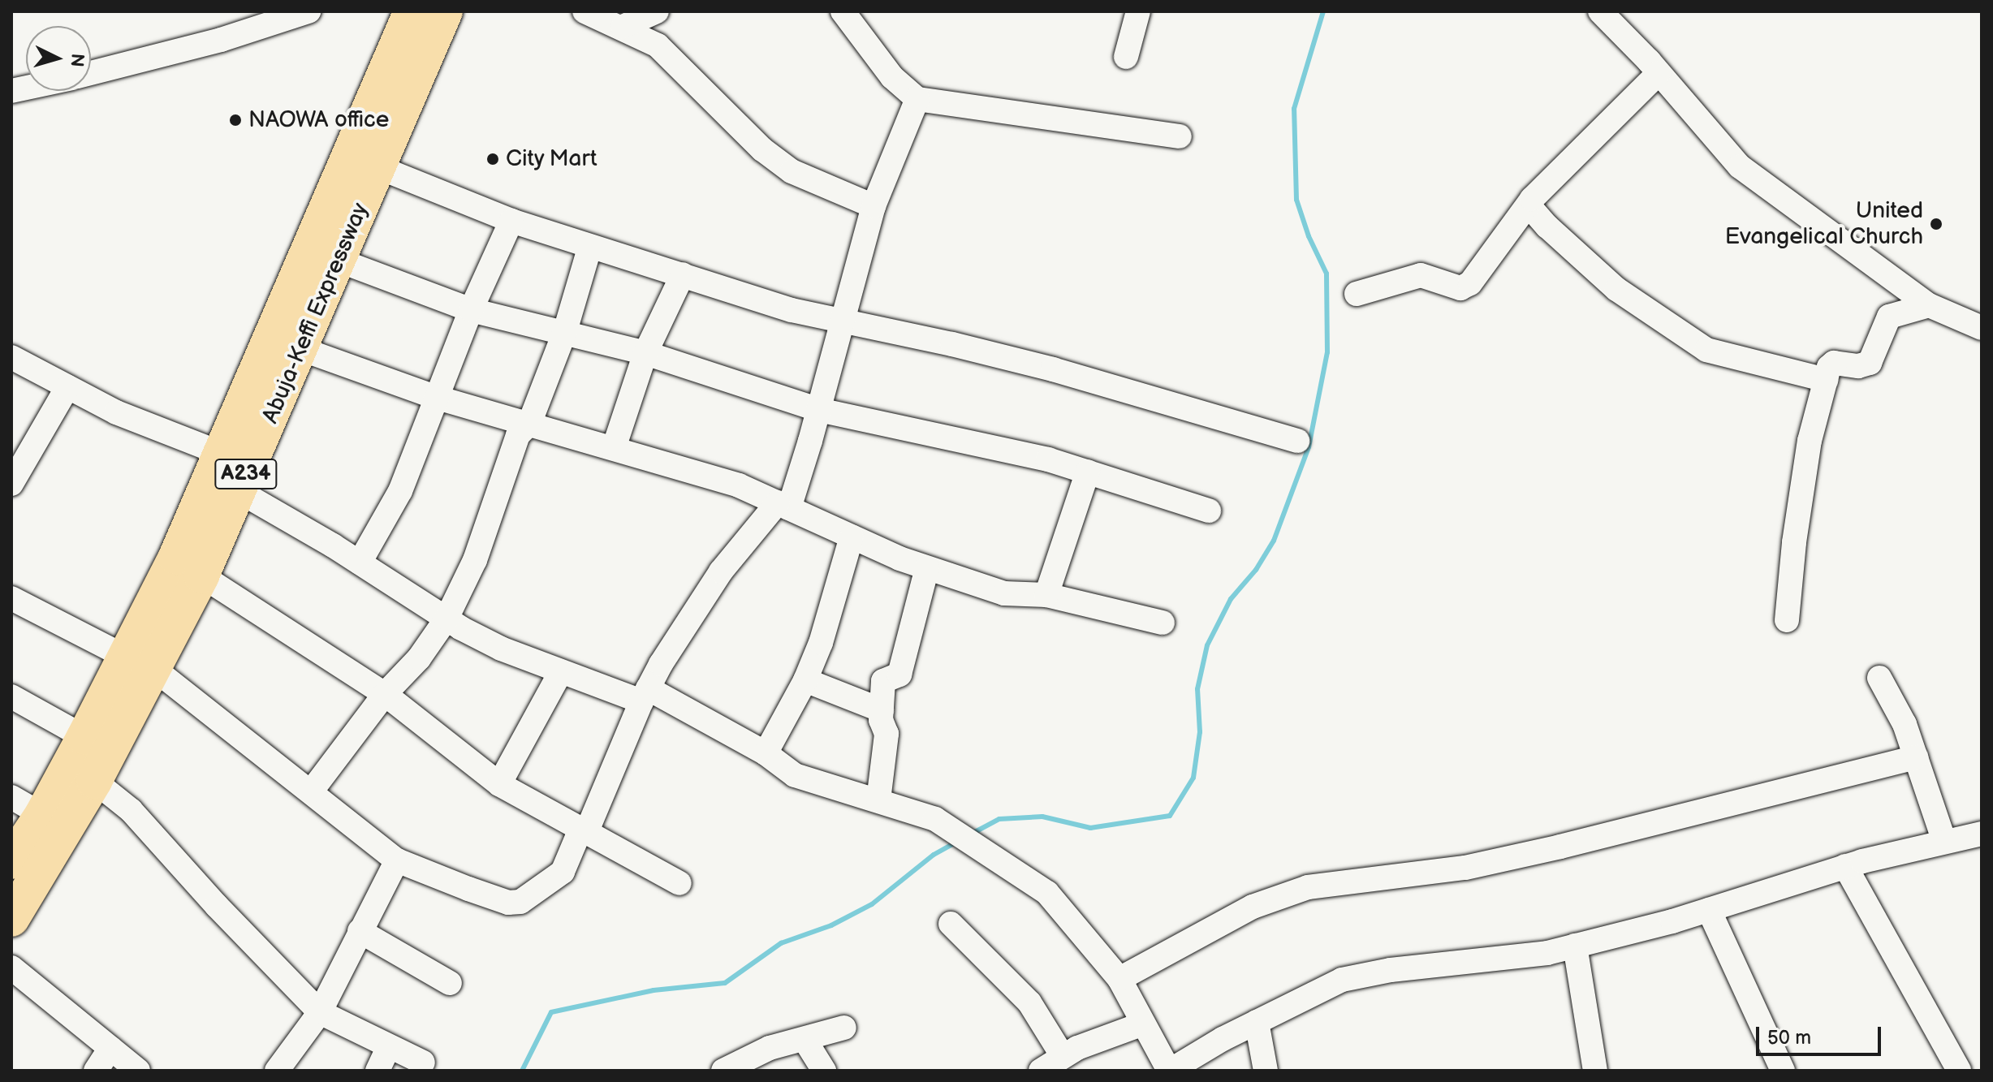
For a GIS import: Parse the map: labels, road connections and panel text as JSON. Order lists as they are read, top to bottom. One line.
{"streets":{"highway":["Abuja-Keffi Expressway","A234"]},"places":["NAOWA office","City Mart","United Evangelical Church"],"scale_bar":"50 m","north":"right"}
